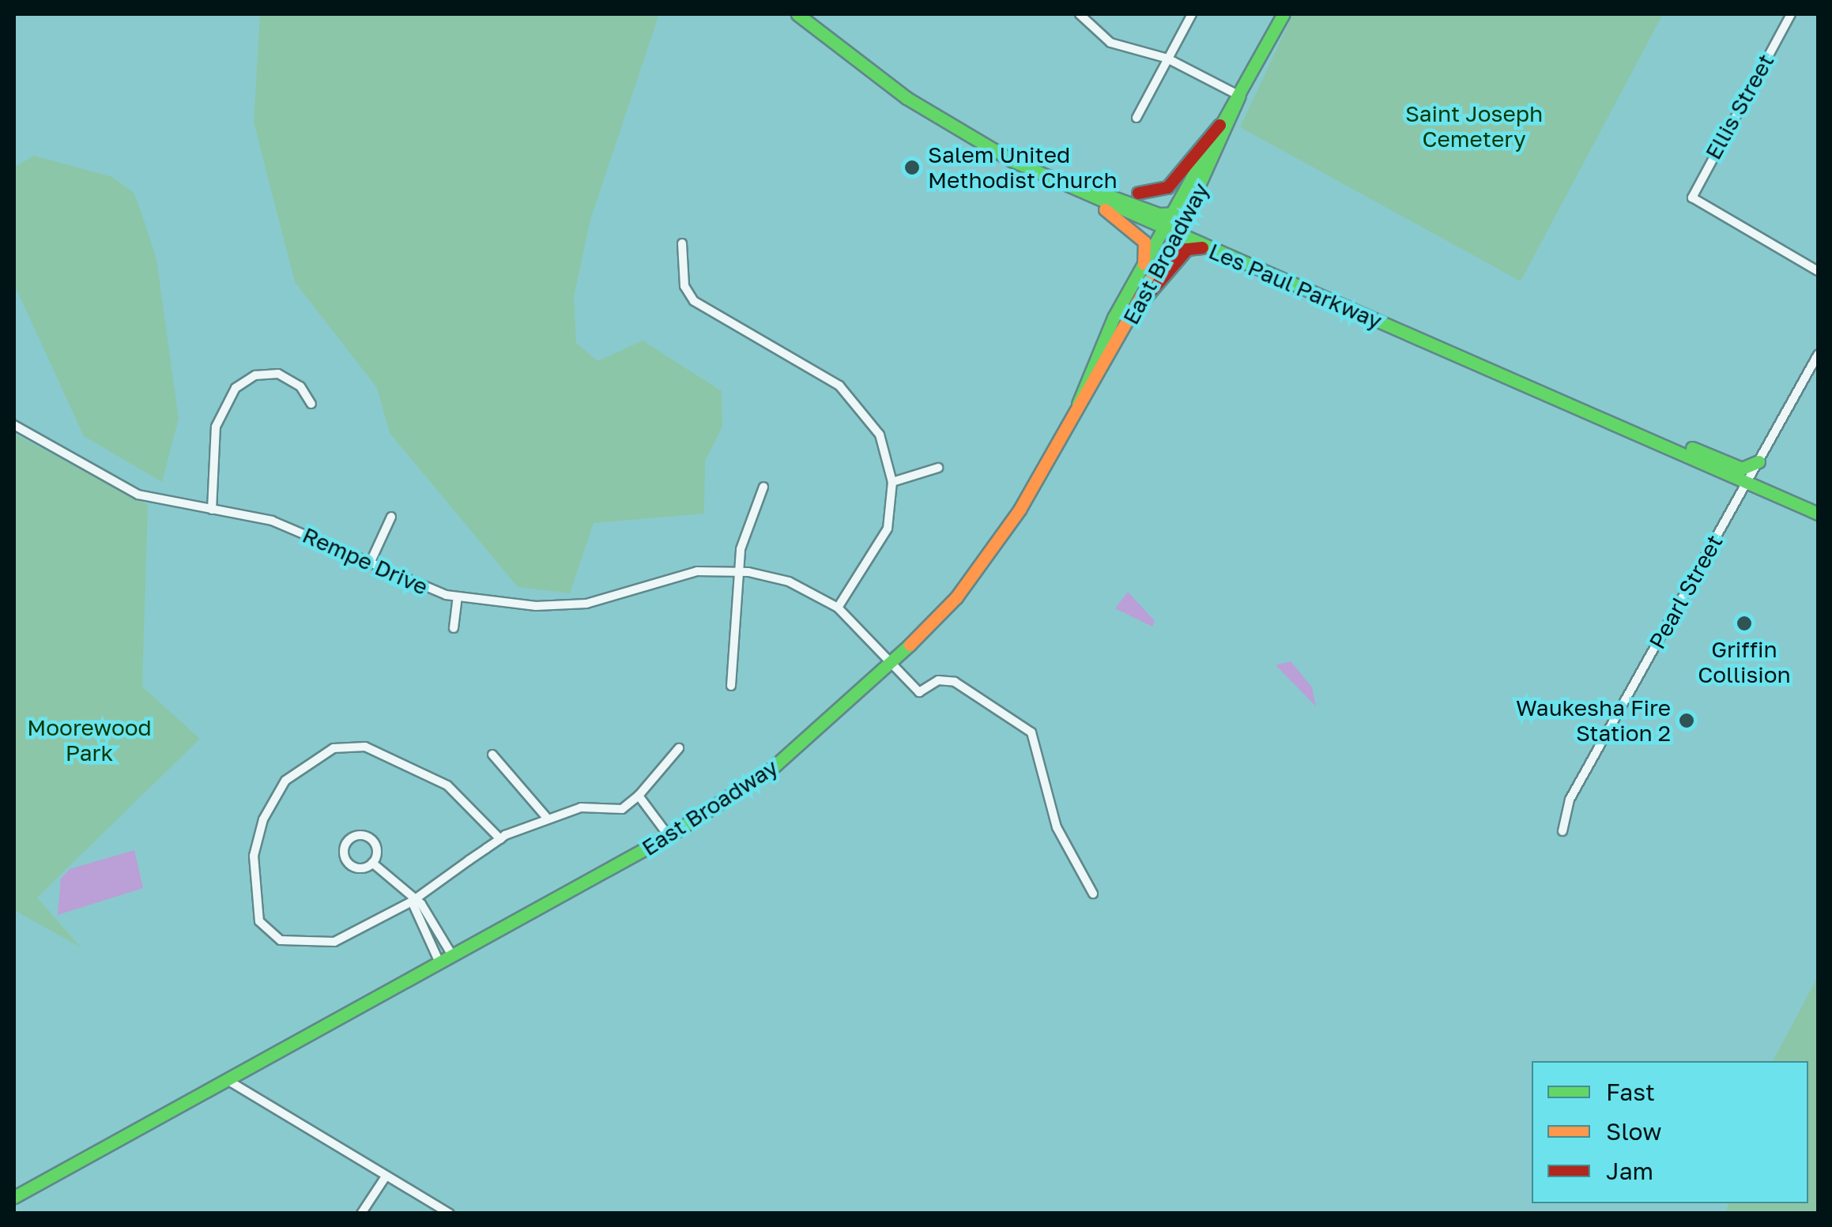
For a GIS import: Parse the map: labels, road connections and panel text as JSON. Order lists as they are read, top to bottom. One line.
{"streets":{"main road":["East Broadway","Les Paul Parkway"],"street":["Ellis Street","Rempe Drive","Pearl Street"]},"crossings":[["East Broadway","Les Paul Parkway"],["East Broadway","Rempe Drive"],["Les Paul Parkway","Pearl Street"]],"parks":["Saint Joseph Cemetery","Moorewood Park"],"places":["Salem United Methodist Church","Griffin Collision","Waukesha Fire Station 2"],"legend":["Fast","Slow","Jam"]}
